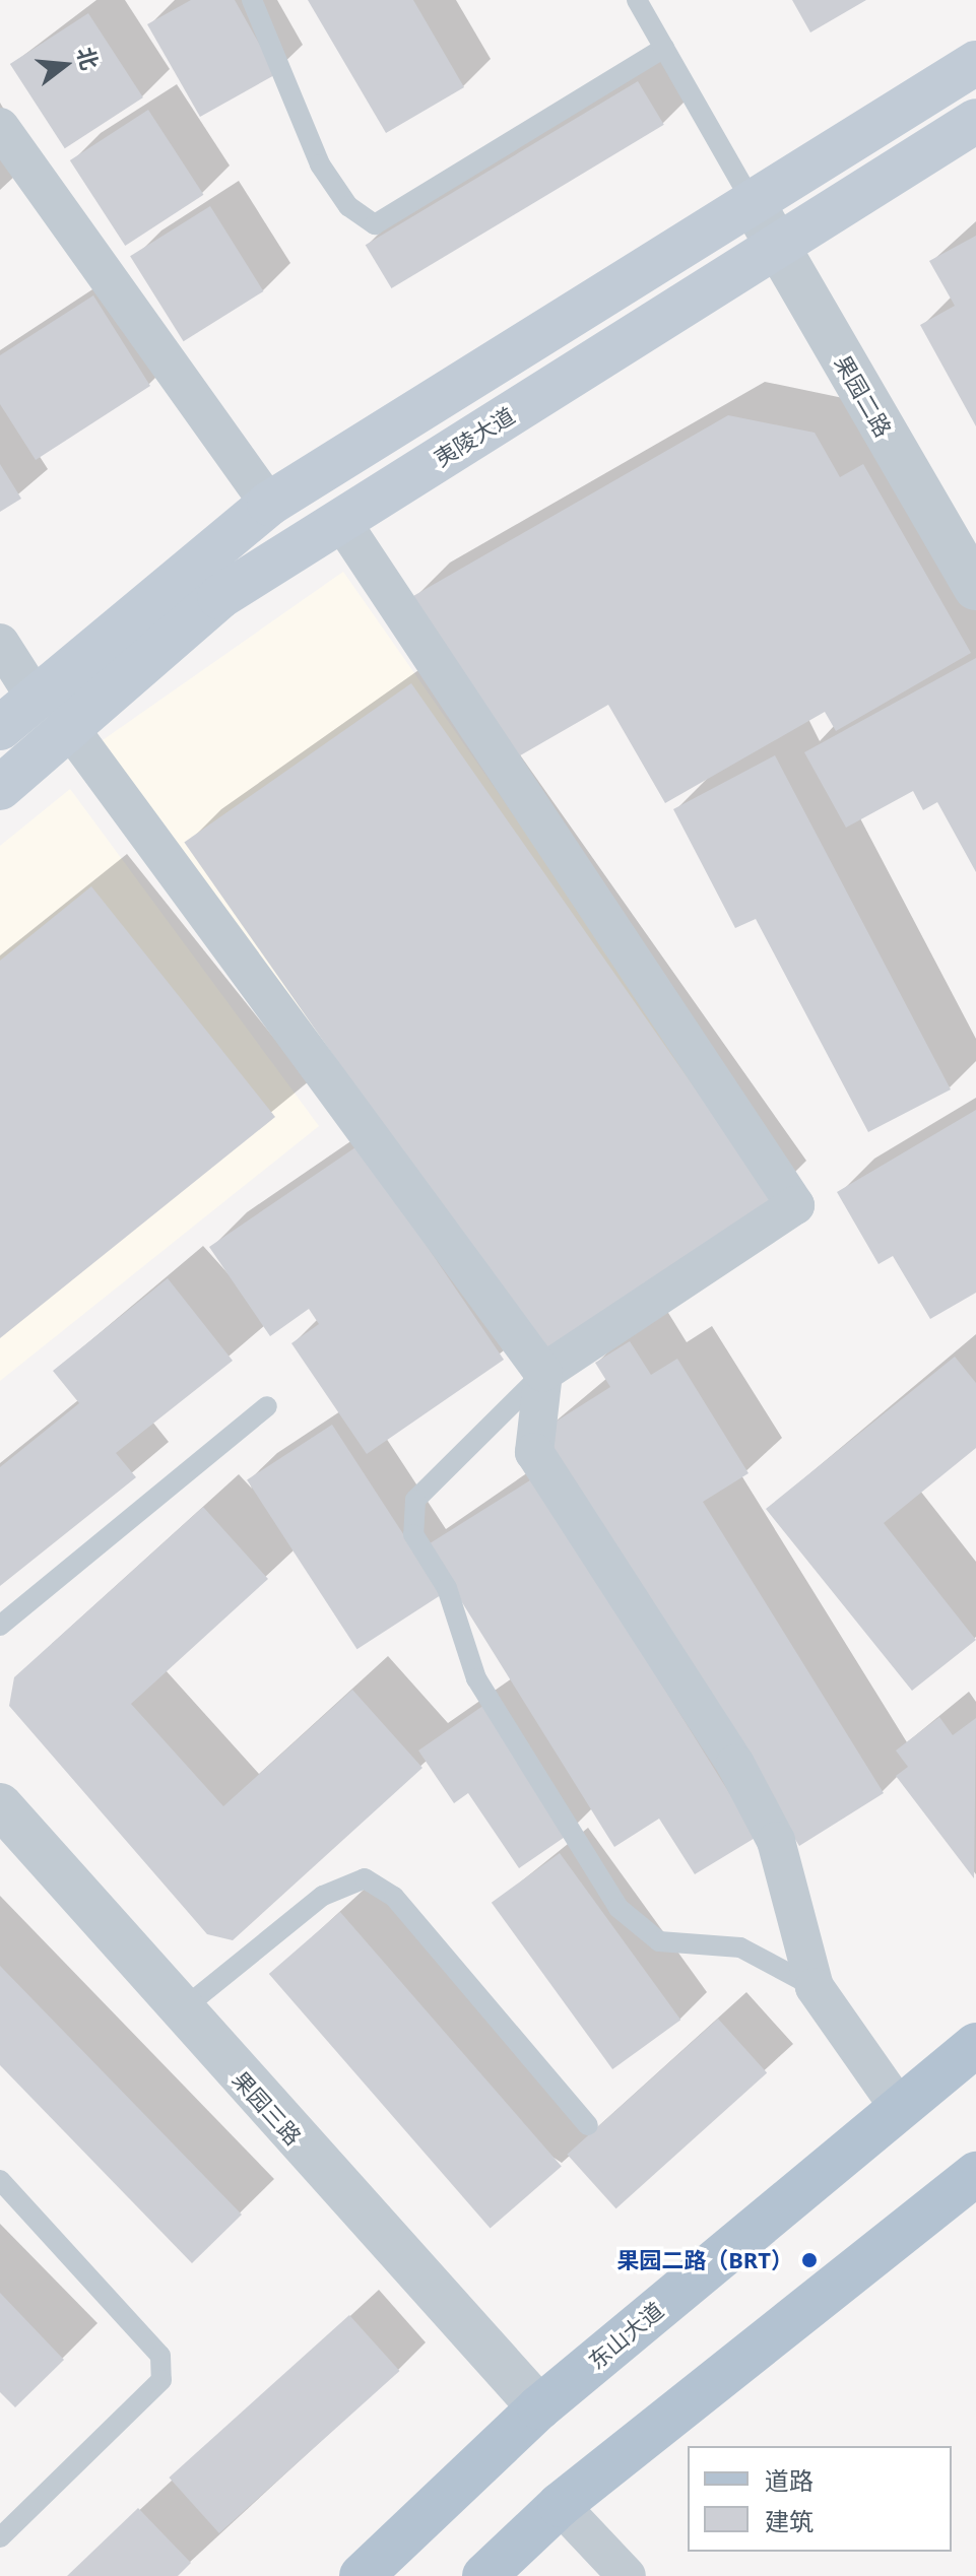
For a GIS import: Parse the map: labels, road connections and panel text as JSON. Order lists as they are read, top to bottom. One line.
{"streets":{"main road":["夷陵大道","东山大道"],"street":["果园二路","果园三路"]},"crossings":[["果园二路","夷陵大道"],["果园三路","东山大道"]],"places":["果园二路（BRT）"],"legend":["道路","建筑"],"north":"right"}
